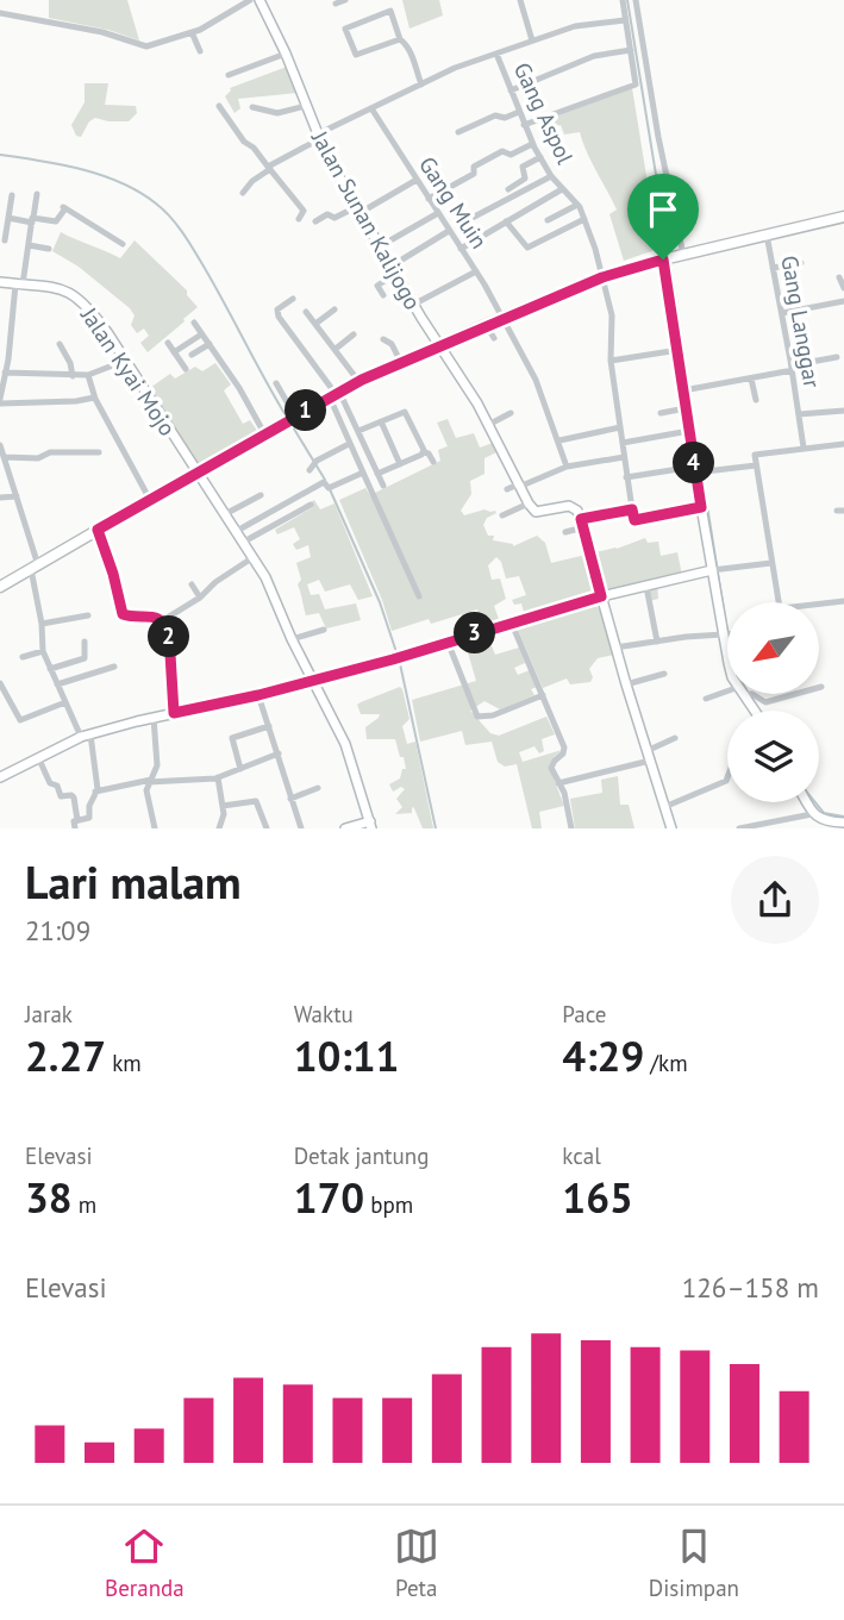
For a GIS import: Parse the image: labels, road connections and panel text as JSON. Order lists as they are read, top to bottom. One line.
{"streets":{"street":["Gang Aspol","Gang Muin","Jalan Sunan Kalijogo","Gang Langgar","Jalan Kyai Mojo"]},"north":"bottom left","page":{"pins":["1","4","3","2"],"heading":["Lari malam","21:09"],"stats":[["Jarak","2.27 km"],["Waktu","10:11"],["Pace","4:29 /km"],["Elevasi","38 m"],["Detak jantung","170 bpm"],["kcal","165"]],"chart":["Elevasi","126–158 m"],"tabs":["Beranda","Peta","Disimpan"]}}
